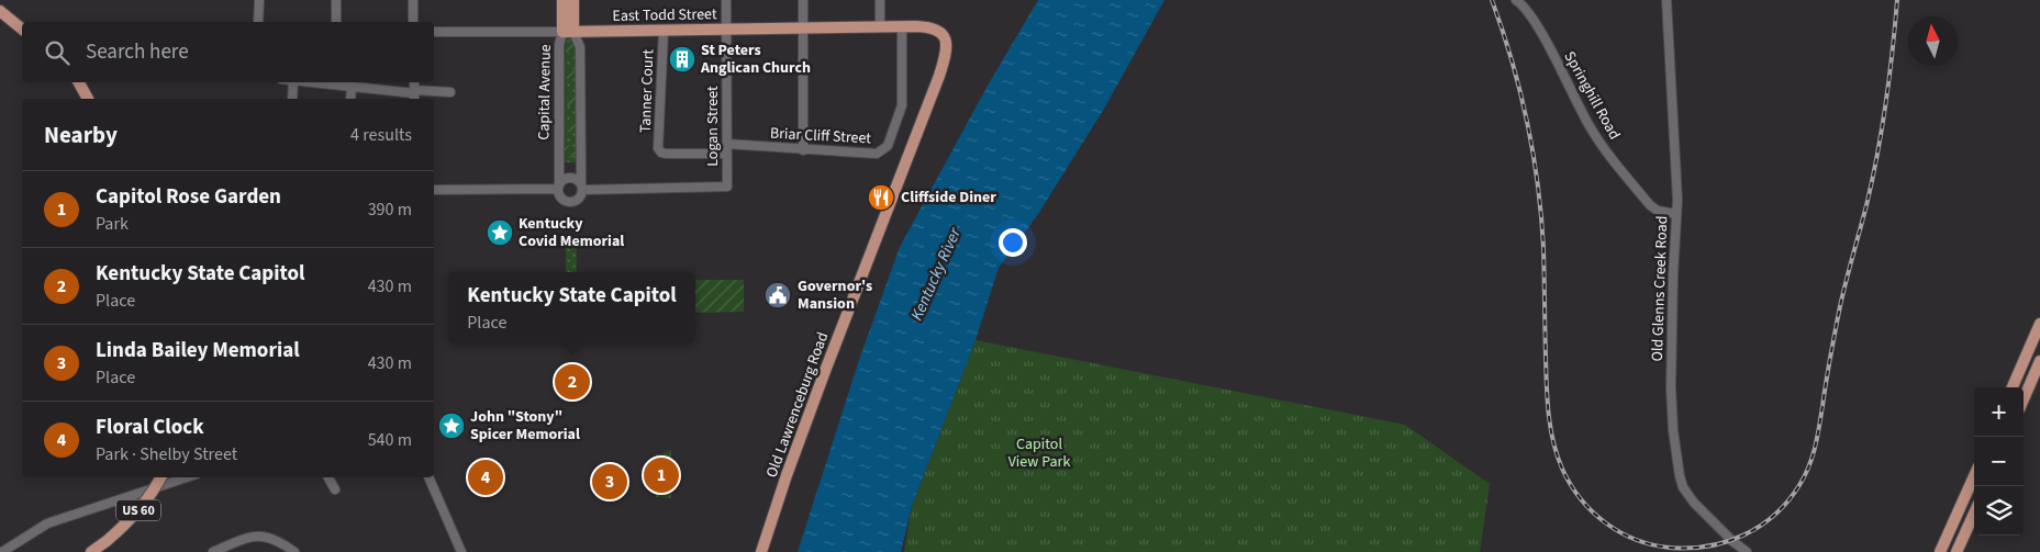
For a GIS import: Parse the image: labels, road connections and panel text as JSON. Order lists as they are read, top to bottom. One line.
{"streets":{"main road":["East Todd Street","Capital Avenue","Old Lawrenceburg Road","US 60"],"street":["Tanner Court","Springhill Road","Logan Street","Briar Cliff Street","Old Glenns Creek Road"]},"crossings":[["East Todd Street","Tanner Court"],["East Todd Street","Capital Avenue"],["East Todd Street","Logan Street"],["East Todd Street","Briar Cliff Street"],["East Todd Street","Old Lawrenceburg Road"],["Tanner Court","Logan Street"],["Capital Avenue","Logan Street"],["Springhill Road","Old Glenns Creek Road"],["Logan Street","Briar Cliff Street"]],"water":["Kentucky River"],"parks":["Capitol View Park"],"places":{"building":["St Peters Anglican Church"],"restaurant":["Cliffside Diner"],"place":["Kentucky Covid Memorial","John \"Stony\" Spicer Memorial"],"public building":["Governor's Mansion"]},"north":"top","page":{"search":"Search here","heading":["Nearby","4 results"],"list":[{"mark":"1","name":"Capitol Rose Garden","note":"Park","value":"390 m"},{"mark":"2","name":"Kentucky State Capitol","note":"Place","value":"430 m"},{"mark":"3","name":"Linda Bailey Memorial","note":"Place","value":"430 m"},{"mark":"4","name":"Floral Clock","note":"Park · Shelby Street","value":"540 m"}],"popup":["Kentucky State Capitol","Place"],"pins":["2","1","4","3"],"map_buttons":["+","−"]}}
